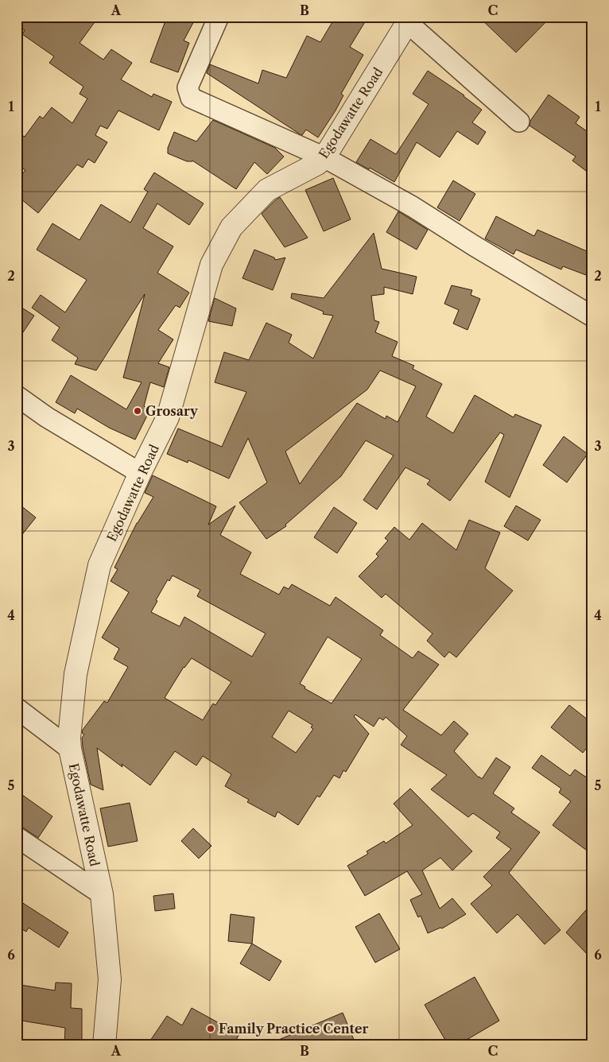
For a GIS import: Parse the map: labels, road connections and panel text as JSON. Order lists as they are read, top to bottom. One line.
{"streets":{"street":["Egodawatte Road"]},"places":["Grosary","Family Practice Center"],"grid":{"columns":["A","B","C"],"rows":["1","2","3","4","5","6"]}}
